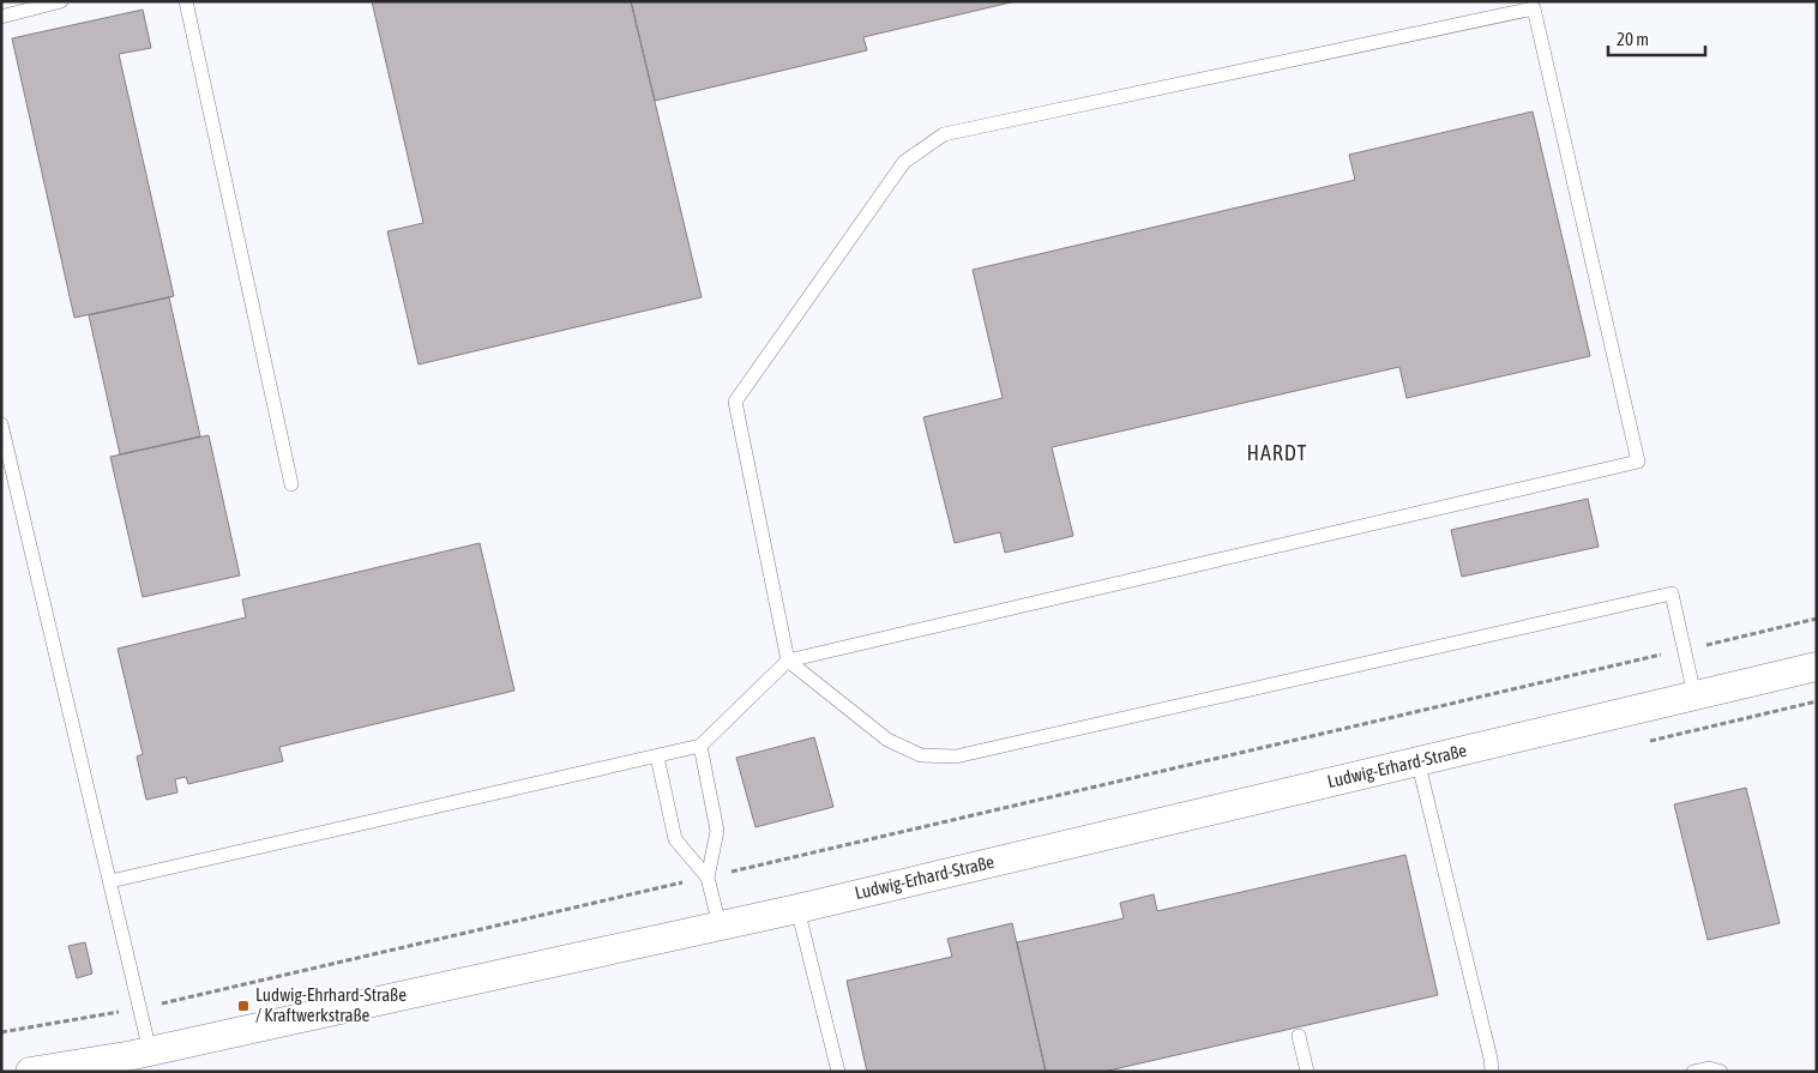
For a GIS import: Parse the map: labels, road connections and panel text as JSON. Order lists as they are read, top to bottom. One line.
{"streets":{"street":["Ludwig-Erhard-Straße"]},"districts":["HARDT"],"places":{"transit":["Ludwig-Ehrhard-Straße / Kraftwerkstraße"]},"scale_bar":"20 m"}
